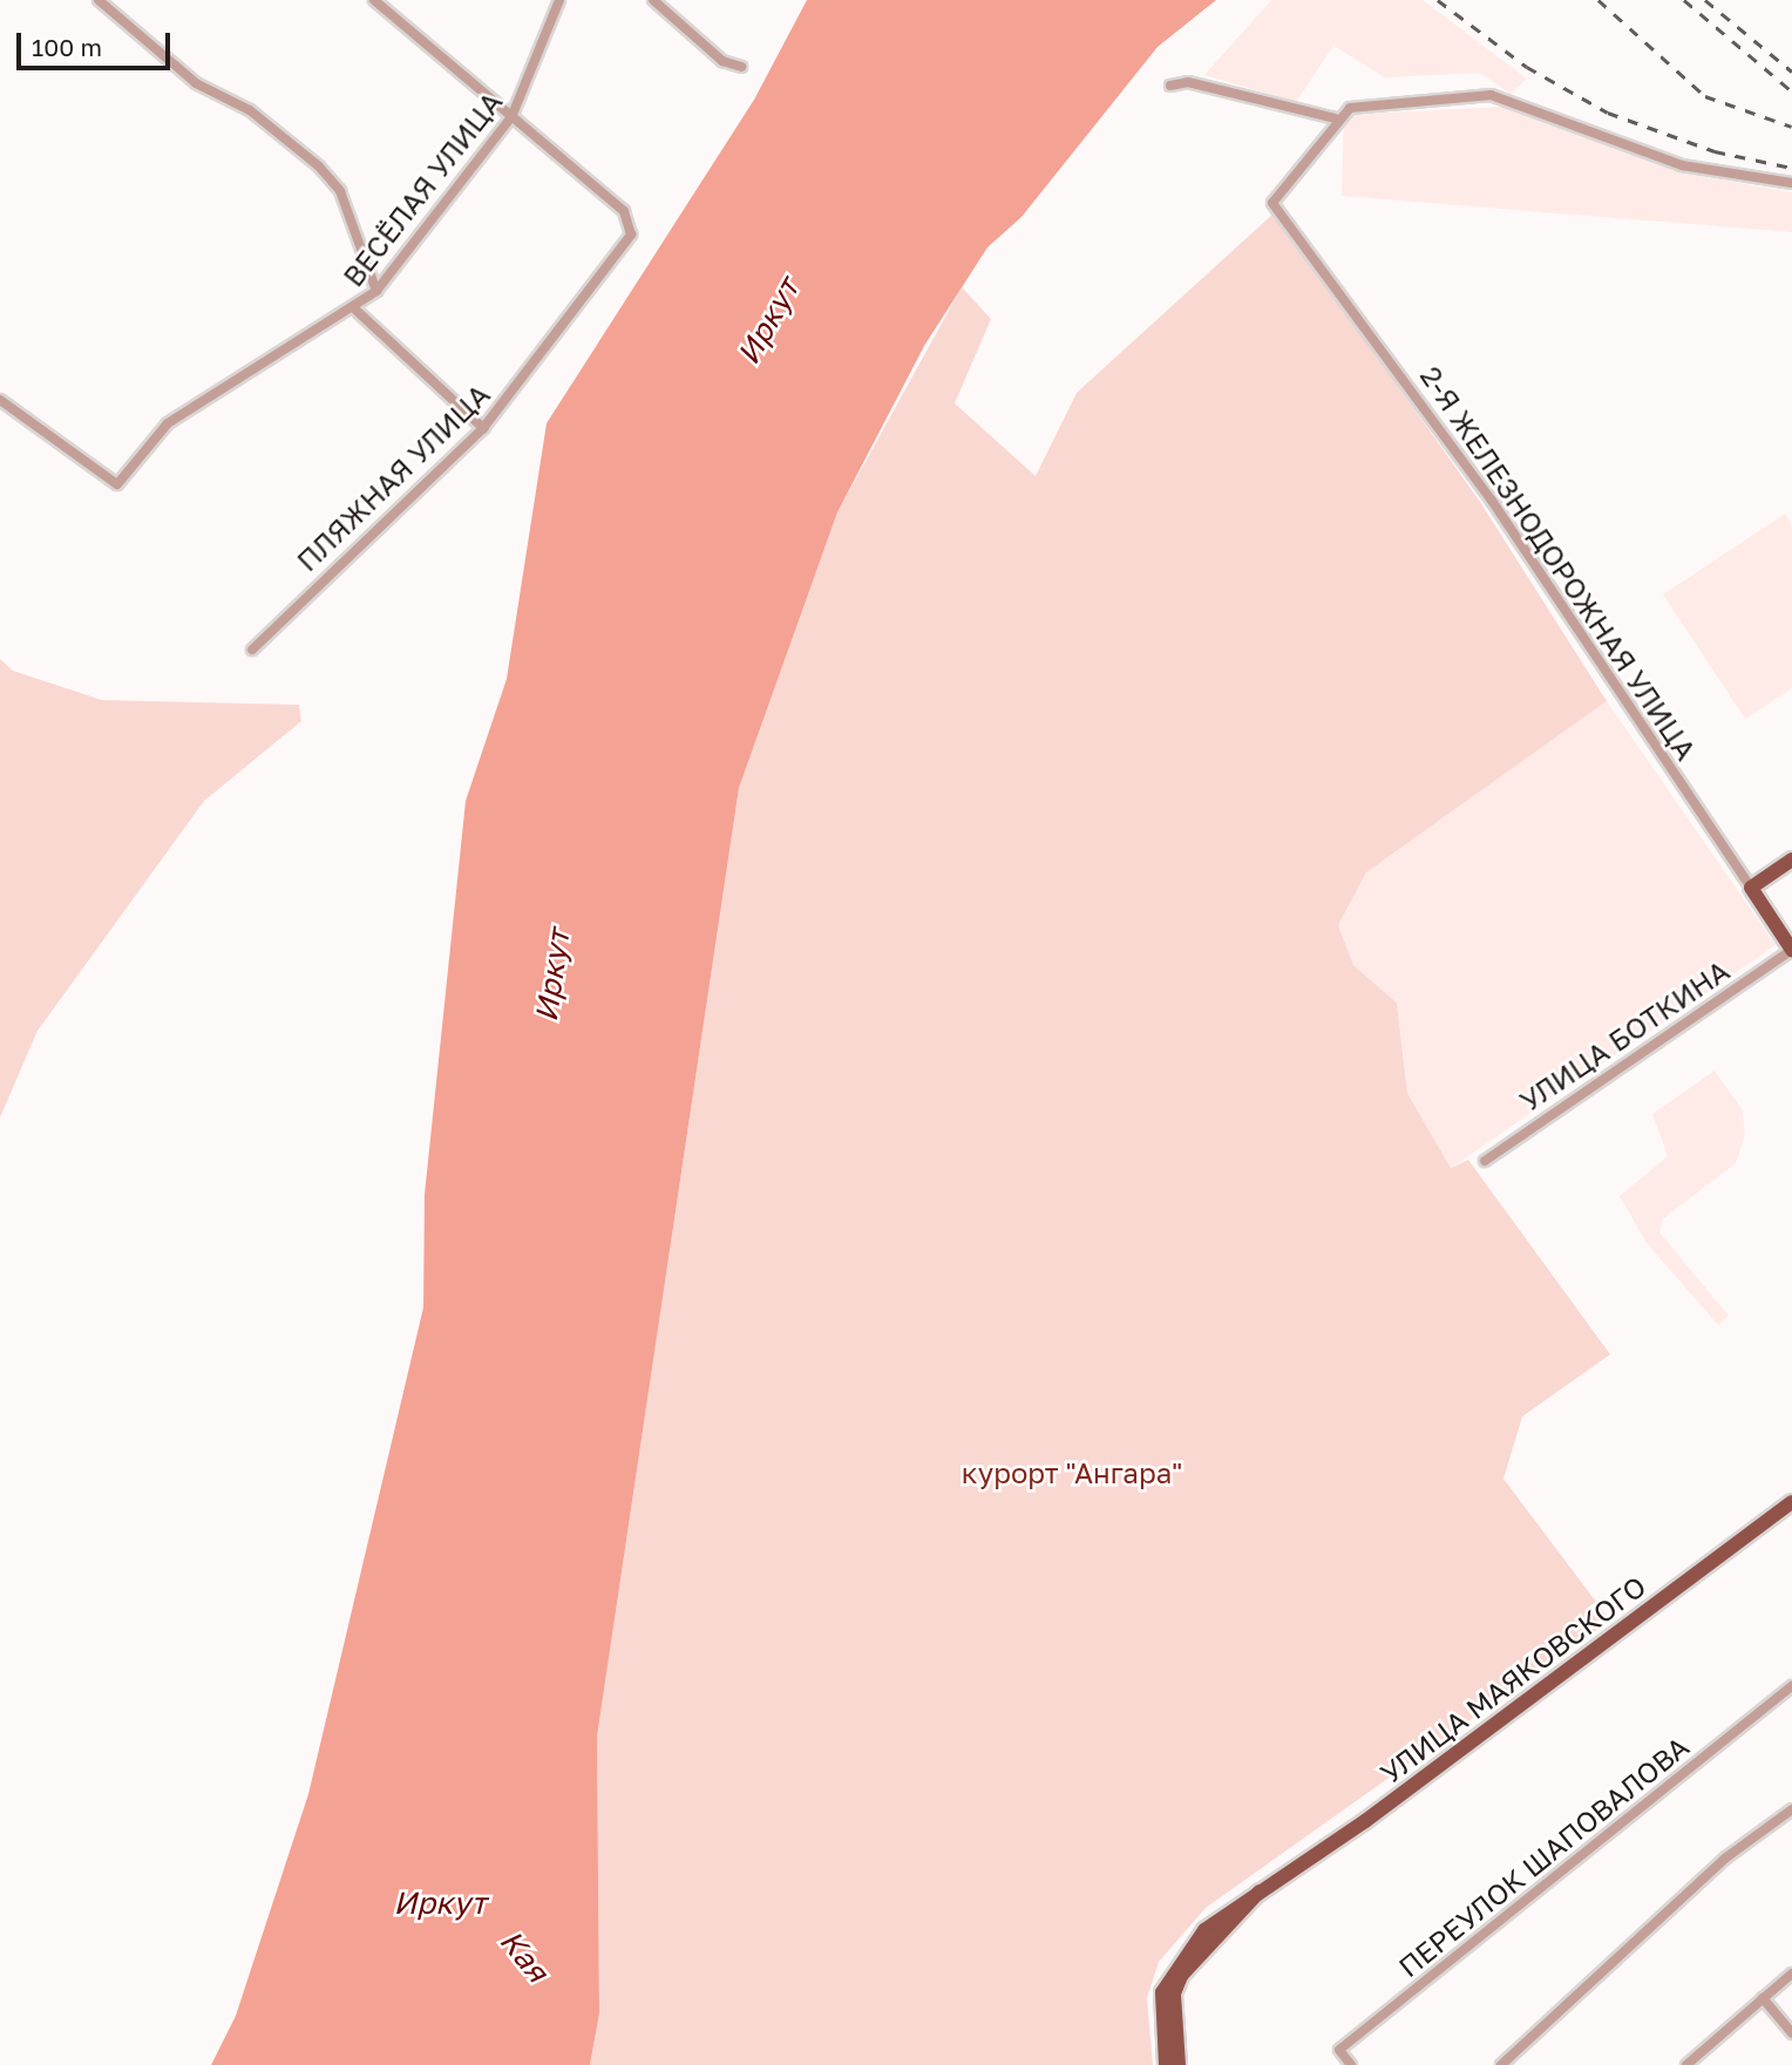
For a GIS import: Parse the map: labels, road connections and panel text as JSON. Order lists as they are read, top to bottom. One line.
{"streets":{"main road":["2-Я ЖЕЛЕЗНОДОРОЖНАЯ УЛИЦА","УЛИЦА МАЯКОВСКОГО"],"street":["ВЕСЁЛАЯ УЛИЦА","ПЛЯЖНАЯ УЛИЦА","УЛИЦА БОТКИНА","ПЕРЕУЛОК ШАПОВАЛОВА"]},"crossings":[["ВЕСЁЛАЯ УЛИЦА","ПЛЯЖНАЯ УЛИЦА"],["2-Я ЖЕЛЕЗНОДОРОЖНАЯ УЛИЦА","УЛИЦА БОТКИНА"]],"water":["Иркут","Кая"],"parks":["курорт \"Ангара\""],"scale_bar":"100 m"}
